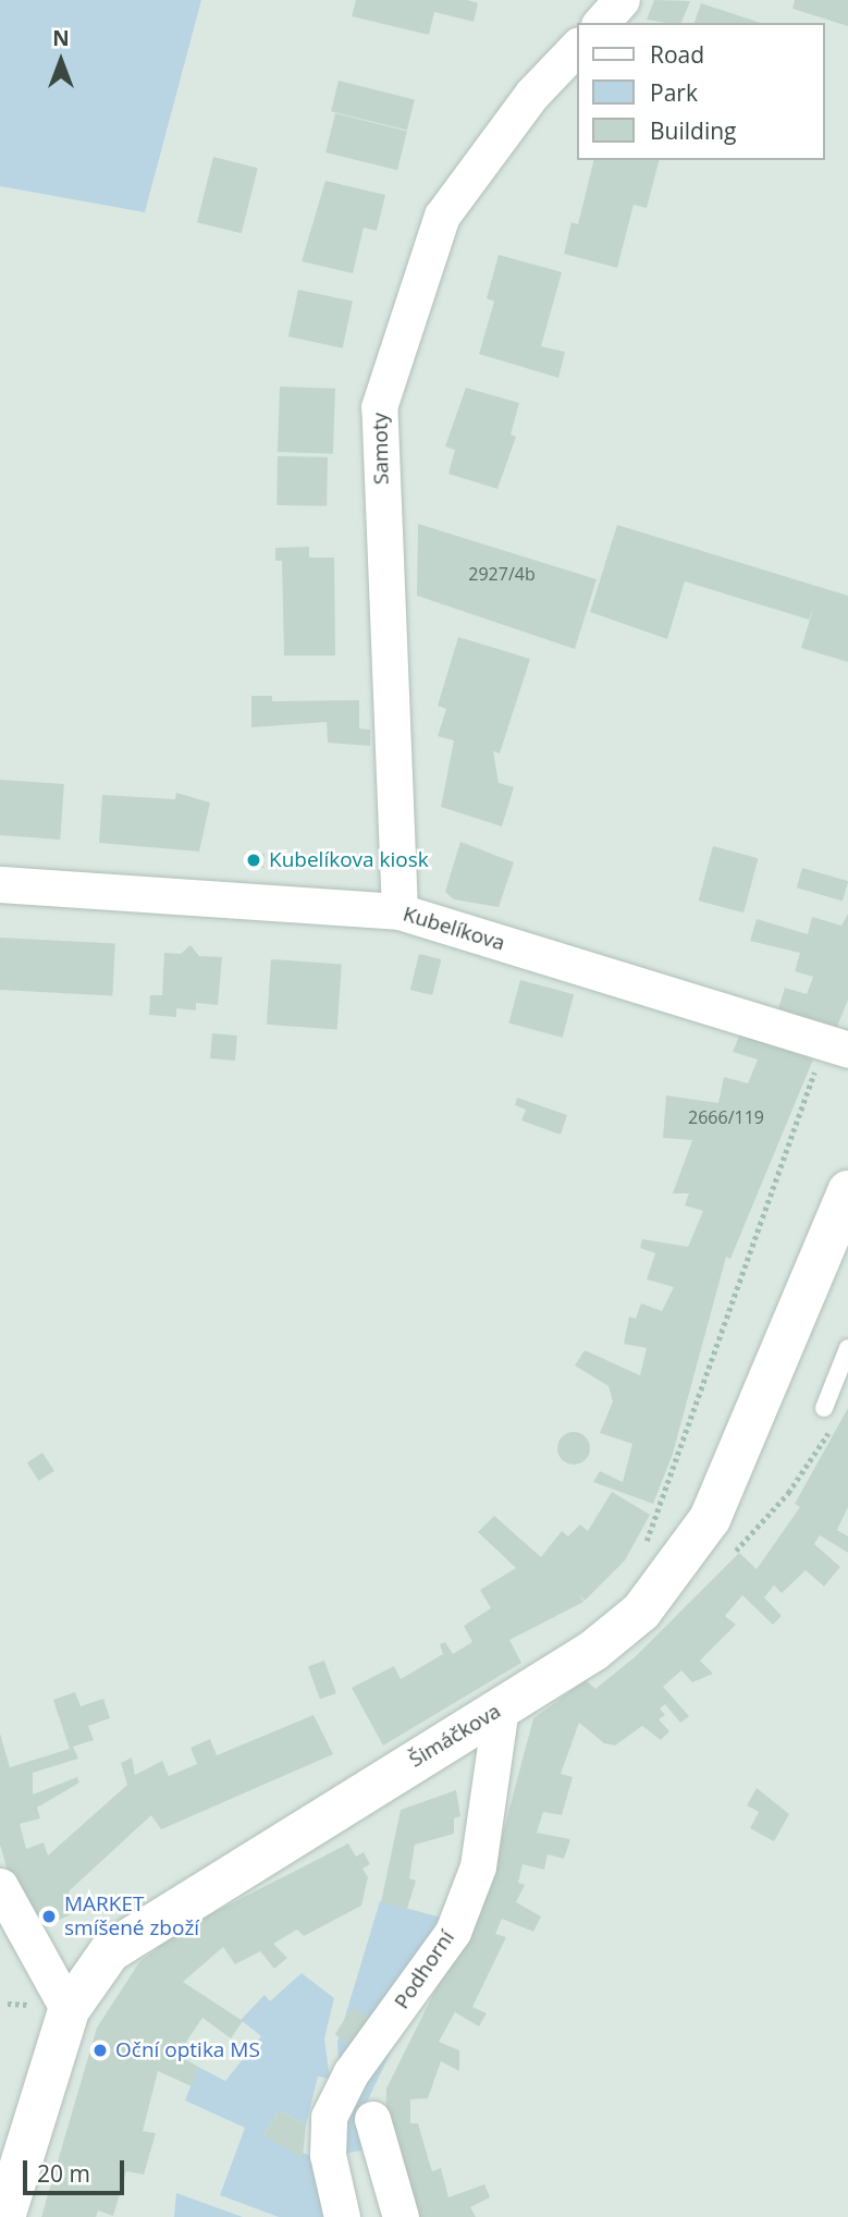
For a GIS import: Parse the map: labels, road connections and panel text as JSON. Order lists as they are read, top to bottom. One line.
{"streets":{"street":["Samoty","Kubelíkova","Šimáčkova","Podhorní"]},"crossings":[["Samoty","Kubelíkova"],["Šimáčkova","Podhorní"]],"places":["Kubelíkova kiosk","MARKET smíšené zboží","Oční optika MS"],"house_numbers":["2927/4b","2666/119"],"legend":["Road","Park","Building"],"scale_bar":"20 m","north":"top"}
